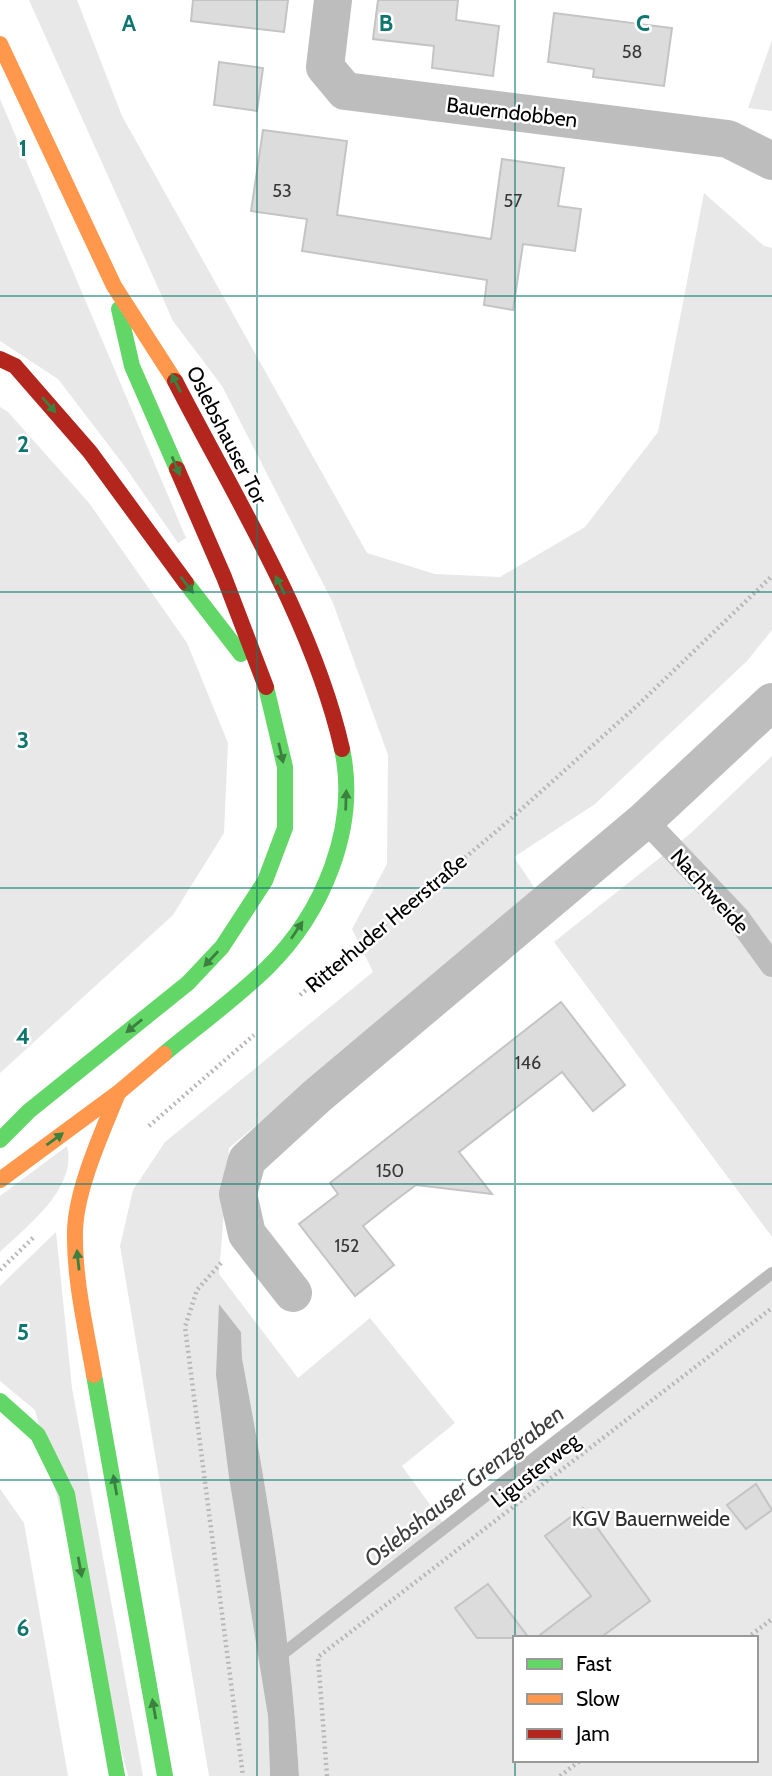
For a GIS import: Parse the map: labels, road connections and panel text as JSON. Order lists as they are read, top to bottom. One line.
{"streets":{"highway":["Oslebshauser Tor"],"street":["Bauerndobben"],"lane":["Nachtweide"],"path":["Ritterhuder Heerstraße","Ligusterweg"]},"water":["Oslebshauser Grenzgraben"],"parks":["KGV Bauernweide"],"house_numbers":["58","53","57","146","150","152"],"legend":["Fast","Slow","Jam"],"grid":{"columns":["A","B","C"],"rows":["1","2","3","4","5","6"]}}
